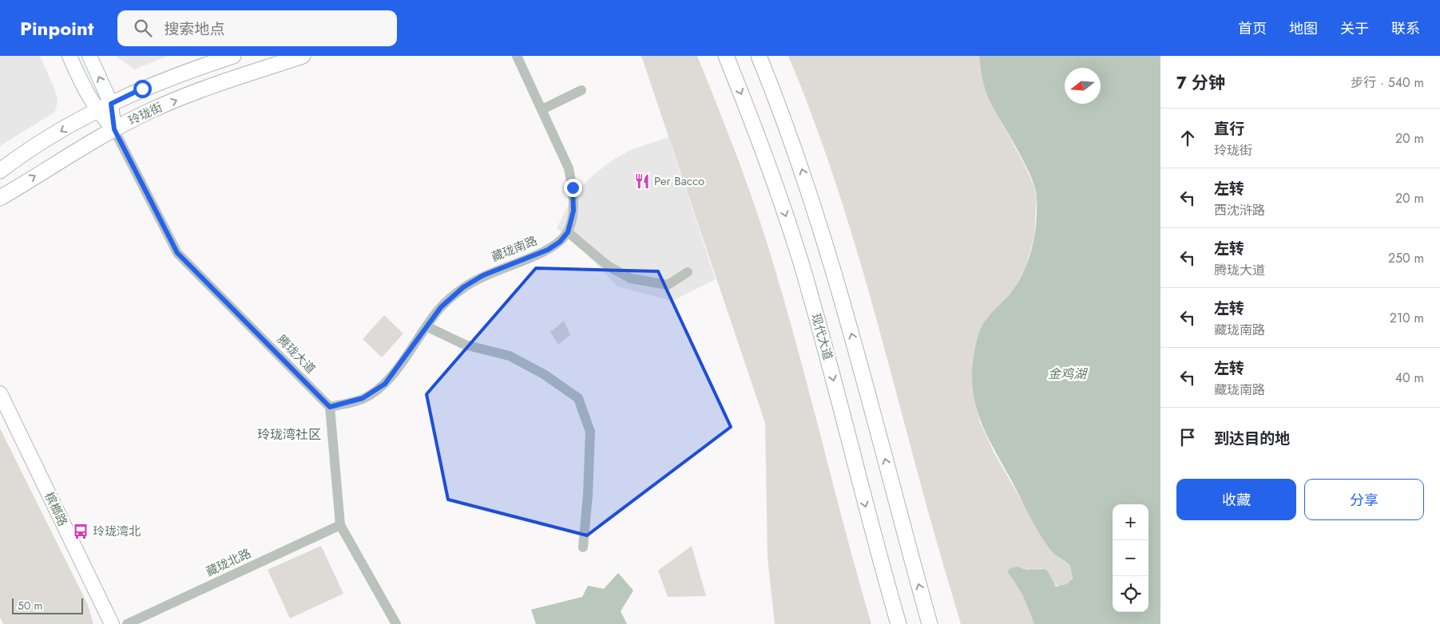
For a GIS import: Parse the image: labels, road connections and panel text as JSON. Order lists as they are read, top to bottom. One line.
{"streets":{"main road":["玲珑街","现代大道","槟榔路"],"street":["藏珑南路","腾珑大道","藏珑北路"]},"crossings":[["玲珑街","腾珑大道"],["藏珑南路","腾珑大道"]],"districts":["玲珑湾社区"],"water":["金鸡湖"],"places":{"restaurant":["Per Bacco"],"bus stop":["玲珑湾北"]},"scale_bar":"50 m","north":"left","page":{"header":"Pinpoint","search":"搜索地点","nav":["首页","地图","关于","联系"],"heading":["7 分钟","步行 · 540 m"],"list":[["直行","玲珑街","20 m"],["左转","西沈浒路","20 m"],["左转","腾珑大道","250 m"],["左转","藏珑南路","210 m"],["左转","藏珑南路","40 m"],"到达目的地"],"buttons":["收藏","分享"],"map_buttons":["+","−"],"scale":"50 m"}}
